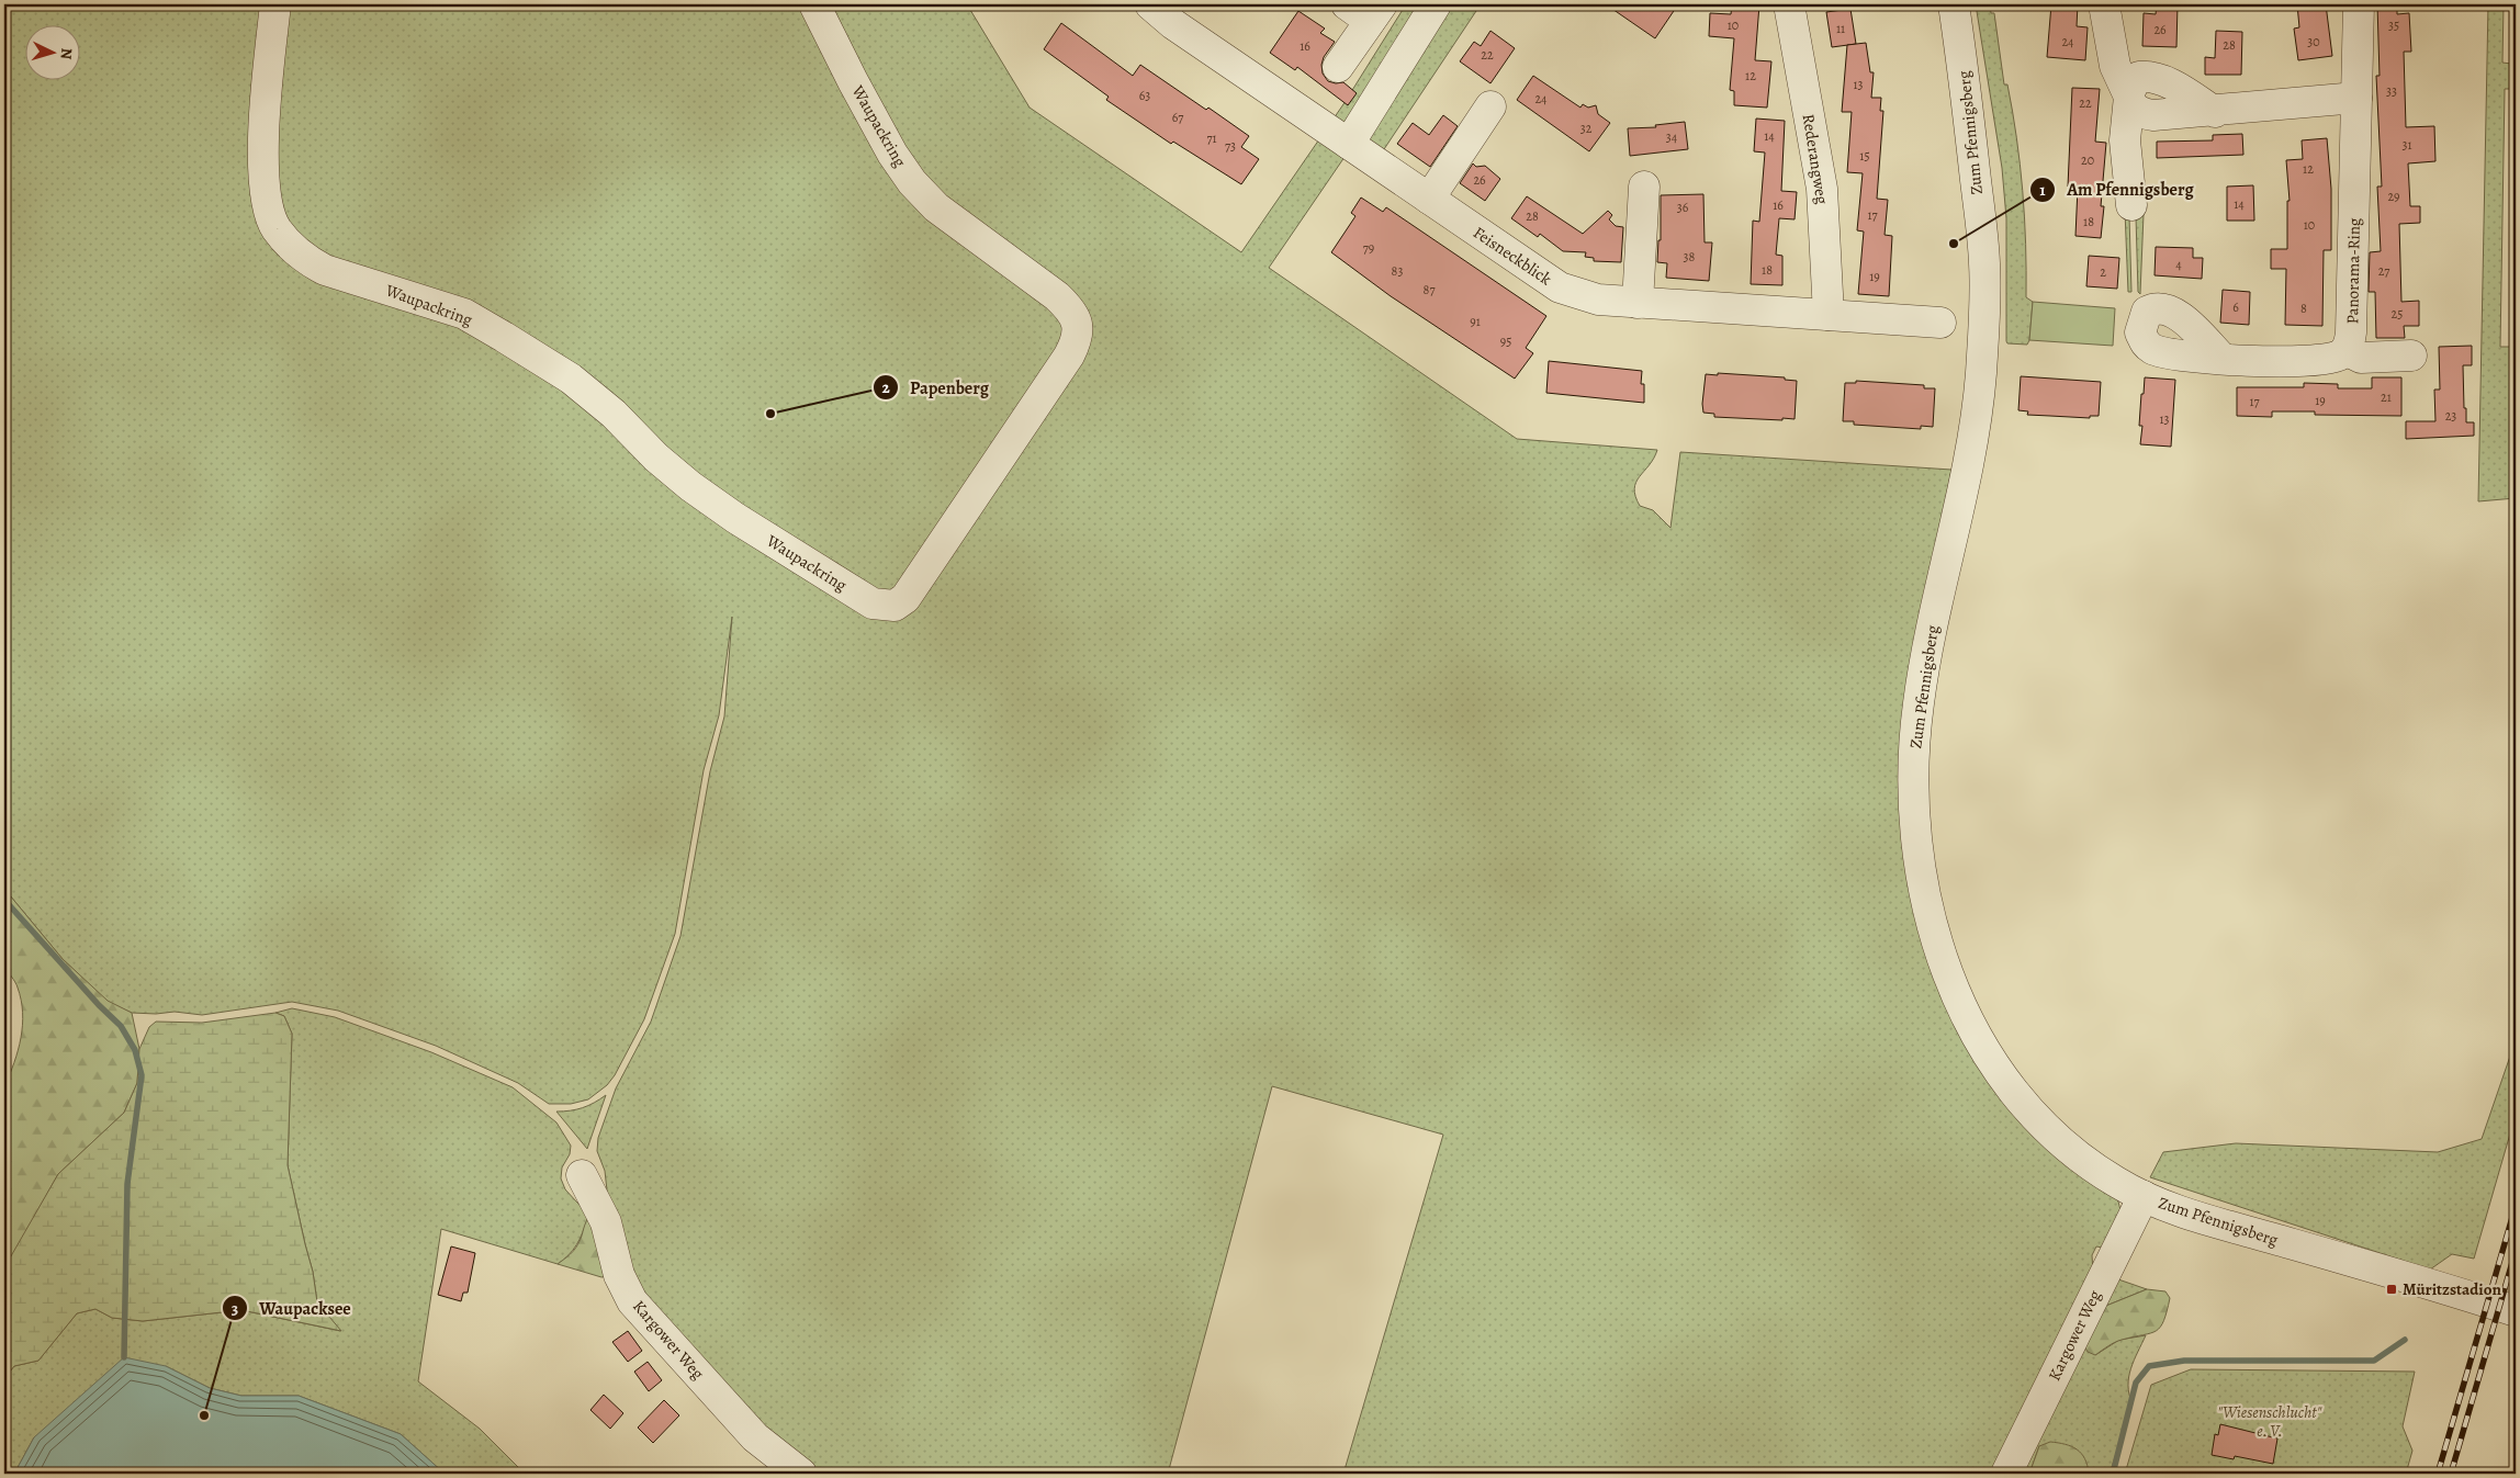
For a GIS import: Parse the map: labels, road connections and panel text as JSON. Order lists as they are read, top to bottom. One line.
{"streets":{"street":["Waupackring","Zum Pfennigsberg","Rederangweg","Feisneckblick","Panorama-Ring","Kargower Weg"]},"crossings":[["Zum Pfennigsberg","Kargower Weg"],["Rederangweg","Feisneckblick"]],"parks":["\"Wiesenschlucht\" e. V."],"places":{"other":["Am Pfennigsberg","Papenberg","Waupacksee"],"transit":["Müritzstadion"]},"house_numbers":["10","35","11","26","24","30","28","16","22","12","13","33","63","24","22","67","32","14","34","71","31","73","15","20","12","26","29","14","16","36","17","28","18","10","79","38","4","18","83","27","2","19","87","6","8","25","91","95","21","19","17","23","13"],"north":"right"}
